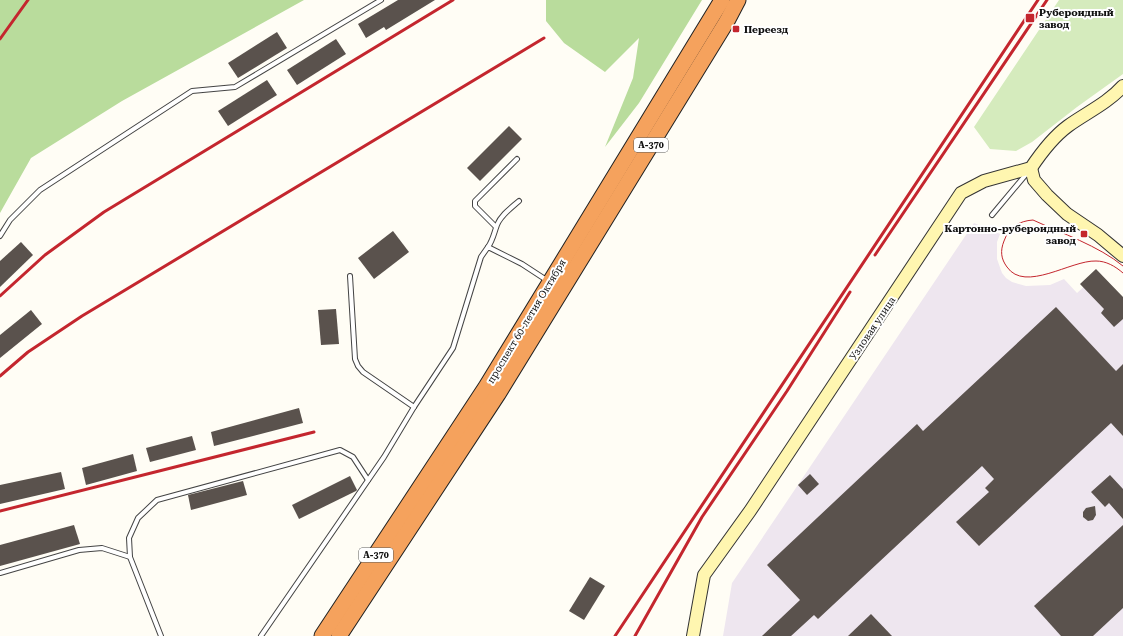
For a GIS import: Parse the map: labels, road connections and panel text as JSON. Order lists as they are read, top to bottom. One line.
{"streets":{"highway":["А-370","проспект 60-летия Октября"],"street":["Узловая улица"]},"places":{"transit":["Рубероидный завод","Переезд","Картонно-рубероидный завод"]}}
